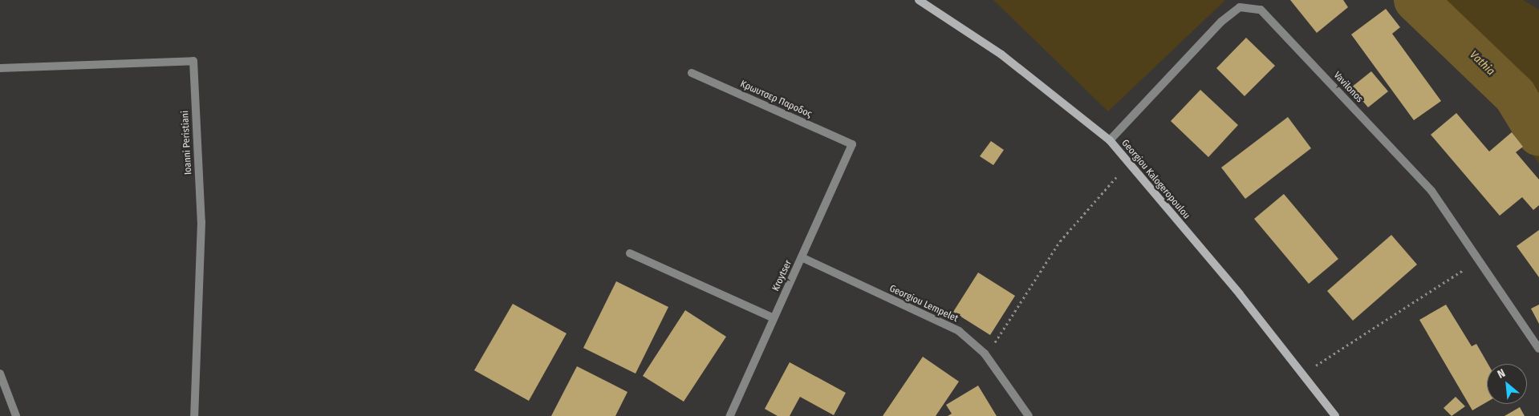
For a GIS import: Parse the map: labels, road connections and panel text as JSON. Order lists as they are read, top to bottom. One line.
{"streets":{"street":["Vavilonos","Κρωυτσερ Παροδος","Ioanni Peristiani","Georgiou Kalogeropoulou","Kroytser","Georgiou Lempelet"]},"crossings":[["Vavilonos","Georgiou Kalogeropoulou"],["Κρωυτσερ Παροδος","Kroytser"],["Kroytser","Georgiou Lempelet"]],"water":["Vathia"],"north":"top left"}
